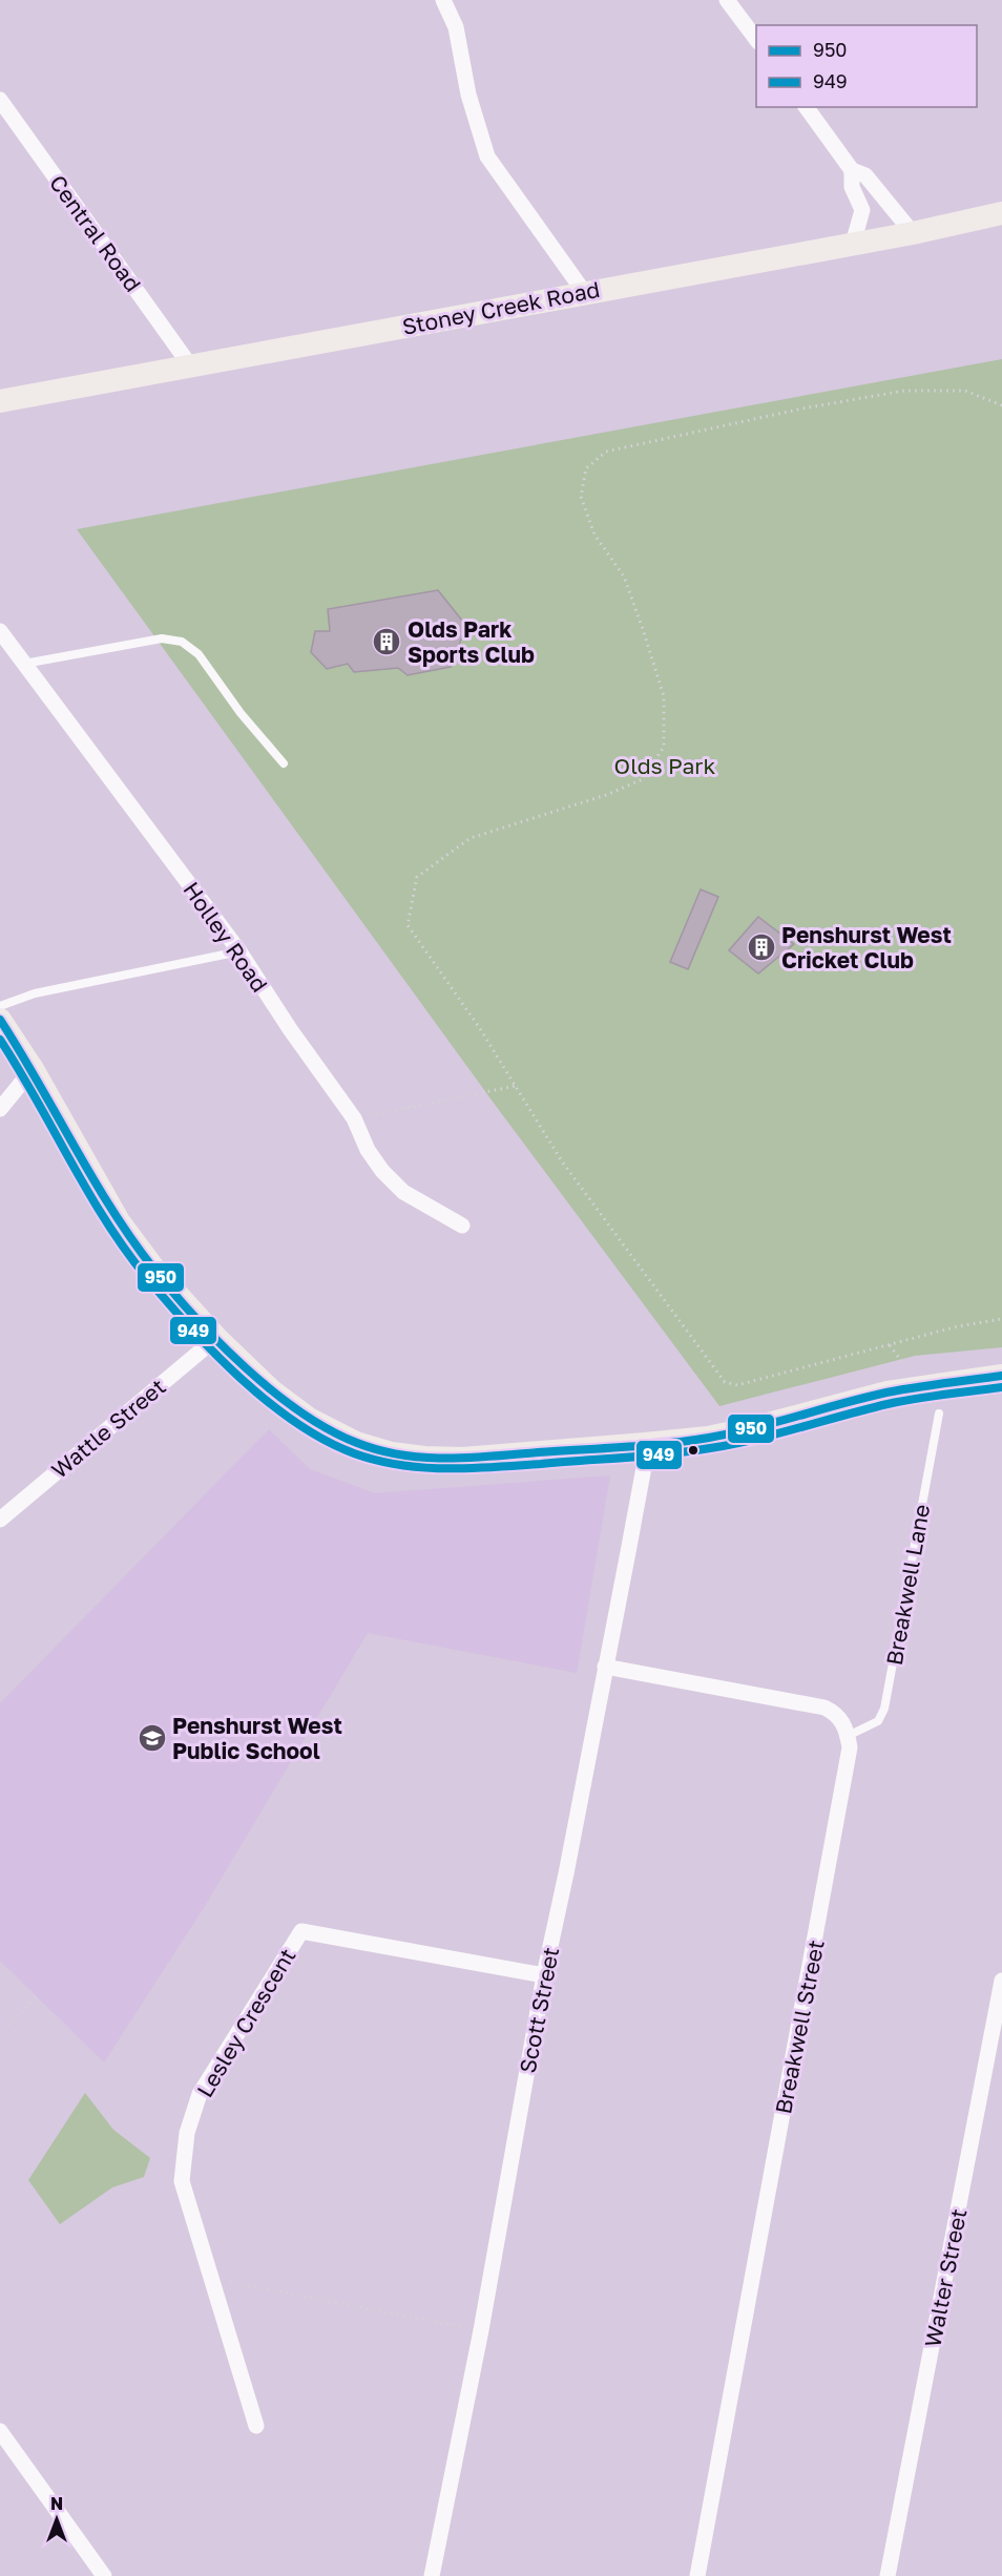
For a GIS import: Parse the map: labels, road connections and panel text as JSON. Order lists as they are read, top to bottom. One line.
{"streets":{"main road":["Stoney Creek Road"],"street":["Central Road","Holley Road","Wattle Street","Scott Street","Lesley Crescent","Breakwell Street","Walter Street"],"lane":["Breakwell Lane"]},"crossings":[["Central Road","Stoney Creek Road"],["Breakwell Lane","Breakwell Street"],["Scott Street","Lesley Crescent"]],"parks":["Olds Park"],"places":{"building":["Olds Park Sports Club","Penshurst West Cricket Club"],"school or university":["Penshurst West Public School"]},"lines":["transit line 950","transit line 949"],"legend":["950","949"],"north":"top"}
